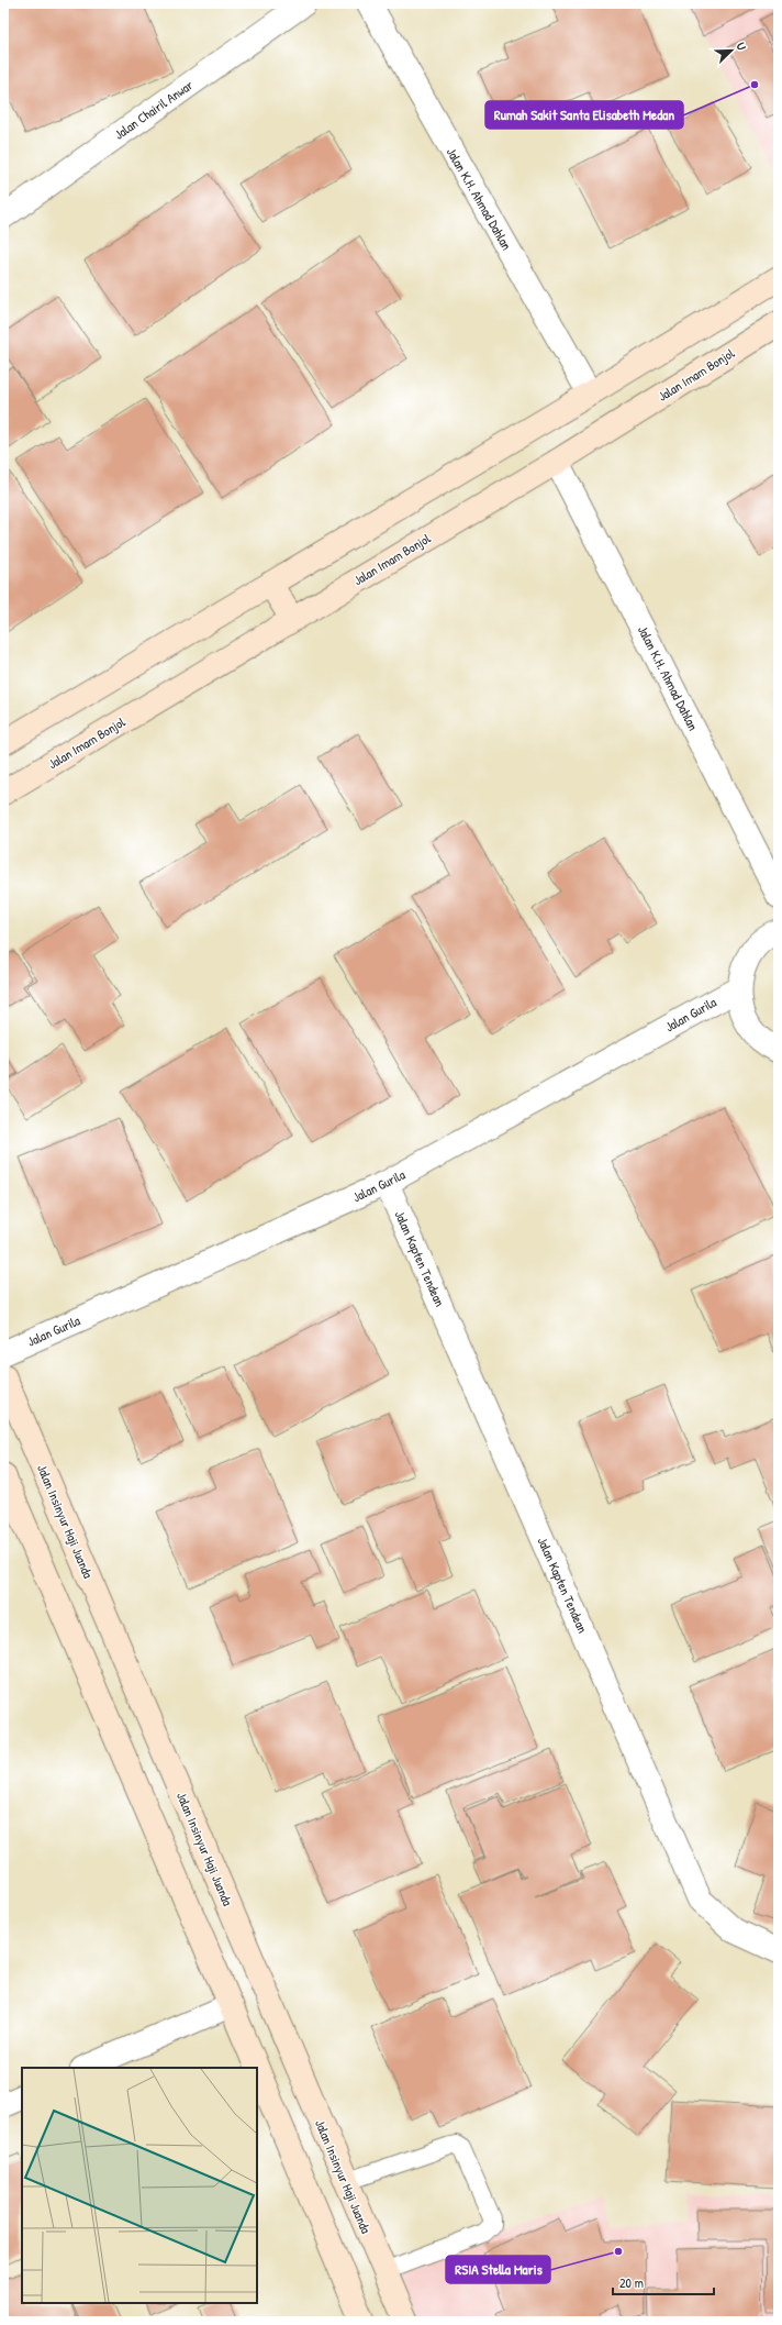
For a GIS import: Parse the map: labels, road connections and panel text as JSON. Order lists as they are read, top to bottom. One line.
{"streets":{"main road":["Jalan Imam Bonjol","Jalan Insinyur Haji Juanda"],"street":["Jalan Chairil Anwar","Jalan K.H. Ahmad Dahlan","Jalan Gurila","Jalan Kapten Tendean"]},"crossings":[["Jalan K.H. Ahmad Dahlan","Jalan Imam Bonjol"],["Jalan Gurila","Jalan Kapten Tendean"]],"places":["Rumah Sakit Santa Elisabeth Medan","RSIA Stella Maris"],"scale_bar":"20 m","north":"top right"}
